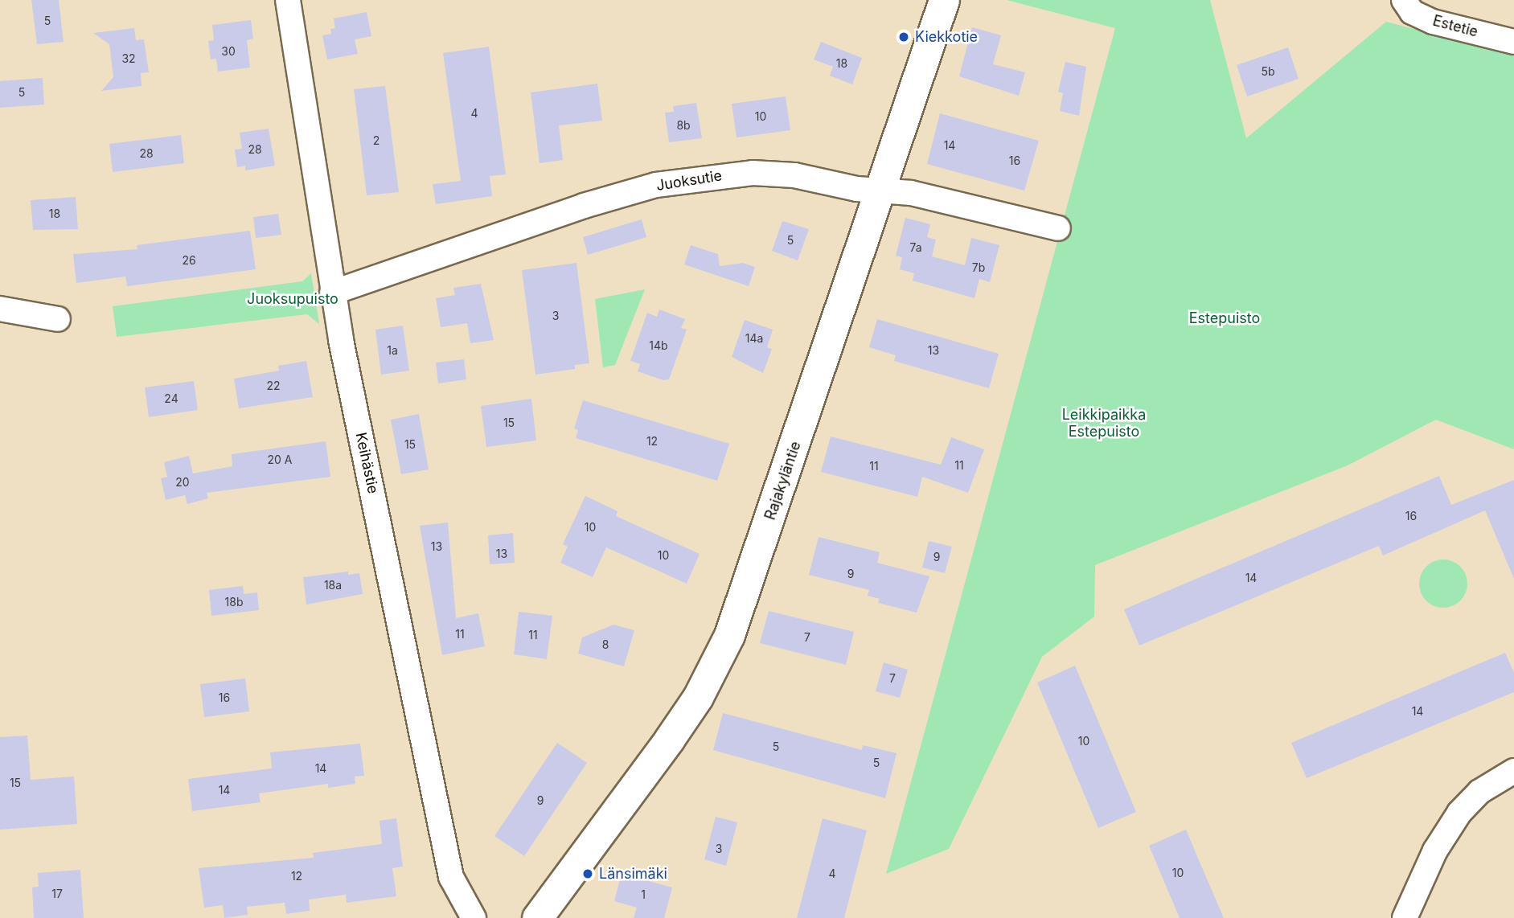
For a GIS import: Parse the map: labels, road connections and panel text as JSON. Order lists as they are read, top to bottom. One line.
{"streets":{"street":["Estetie","Juoksutie","Keihästie","Rajakyläntie"]},"crossings":[["Juoksutie","Keihästie"],["Juoksutie","Rajakyläntie"]],"parks":["Juoksupuisto","Estepuisto","Leikkipaikka Estepuisto"],"places":["Kiekkotie","Länsimäki"],"house_numbers":["5","30","32","18","5b","5","4","10","8b","2","14","28","28","16","18","5","7a","26","7b","3","14a","14b","1a","13","22","24","15","12","15","20 A","11","11","20","16","10","13","13","10","9","9","14","18a","18b","11","11","7","8","7","16","14","10","5","5","14","15","14","9","3","10","4","12","17","1"]}
